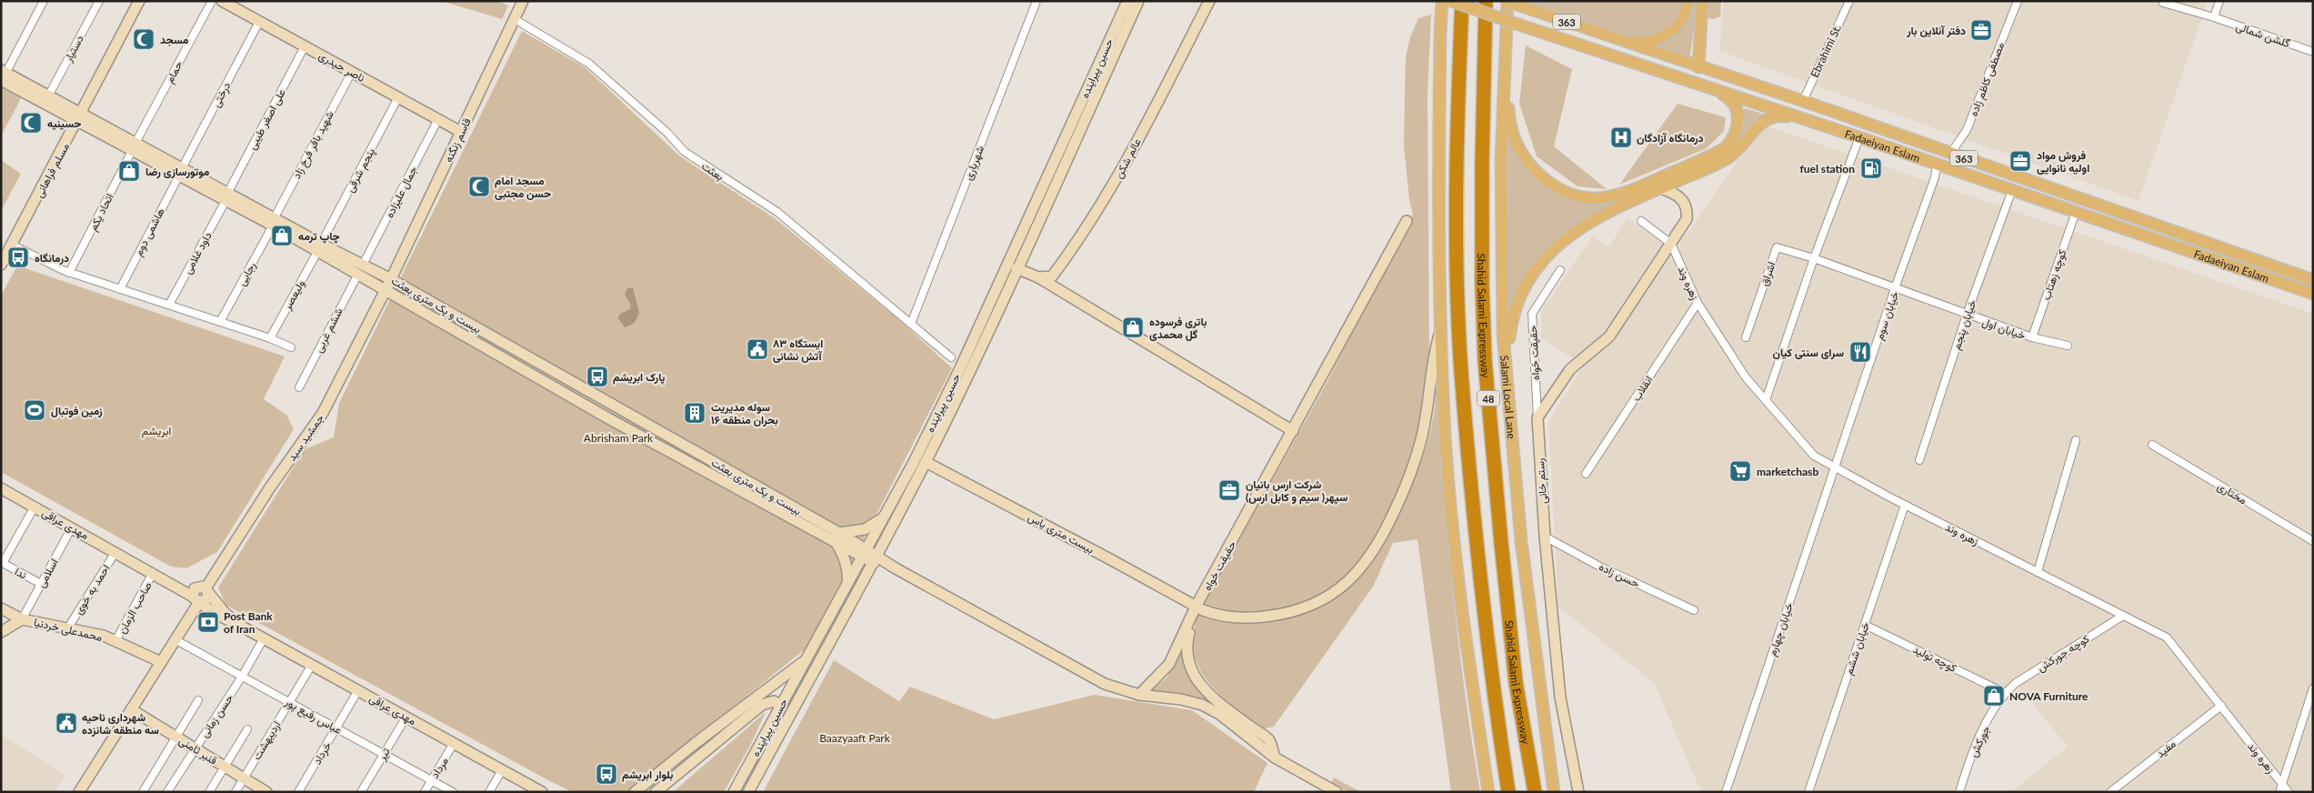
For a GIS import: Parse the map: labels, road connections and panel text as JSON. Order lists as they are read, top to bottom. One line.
{"streets":{"highway":["Shahid Salami Expressway","48"],"main road":["363","Fadaeiyan Eslam","Salami Local Lane"],"street":["گلشن شمالی","دستیار","Ebrahimi St.","ناصر حیدری","حسین پیراینده","حمام","مصطفی کاظم زاده","درختی","علی اصغر طیبی","قاسم زنگنه","شهید باقر فرخ زاد","عالم شکن","شهریاری","مسلم فراهانی","پنجم شرقی","بعثت","جمال علیزاده","اتحاد یکم","هاشمی دوم","داود غلامی","رجایی","اشراق","کوچه زهتاب","زهره وند","ولیعصر","بیست و یک متری بعثت","خیابان سوم","خیابان پنجم","خیابان اول","ششم غربی","حقیقت خواه","انقلاب","جمشید سید","رستم خانی","مختاری","مهدی عراقی","بیست متری یاس","ندا","اسلامی","حسن زاده","احمد به خوی","صاحب الزمان","محمدعلی خردنیا","خیابان چهارم","خیابان ششم","کوچه جورکش","کوچه تولید","حسن زمانی","عباس رفیع پور","اردیبهشت","جورکش","مفید","قنبر ثامنی","خرداد","تیر","مرداد"]},"crossings":[["دستیار","بیست و یک متری بعثت"],["Ebrahimi St.","Fadaeiyan Eslam"],["ناصر حیدری","درختی"],["ناصر حیدری","علی اصغر طیبی"],["ناصر حیدری","قاسم زنگنه"],["ناصر حیدری","شهید باقر فرخ زاد"],["ناصر حیدری","پنجم شرقی"],["ناصر حیدری","جمال علیزاده"],["حسین پیراینده","بیست و یک متری بعثت"],["حسین پیراینده","بیست متری یاس"],["حمام","اتحاد یکم"],["حمام","بیست و یک متری بعثت"],["مصطفی کاظم زاده","Fadaeiyan Eslam"],["درختی","هاشمی دوم"],["درختی","بیست و یک متری بعثت"],["علی اصغر طیبی","داود غلامی"],["علی اصغر طیبی","بیست و یک متری بعثت"],["قاسم زنگنه","بعثت"],["قاسم زنگنه","بیست و یک متری بعثت"],["قاسم زنگنه","جمشید سید"],["شهید باقر فرخ زاد","رجایی"],["شهید باقر فرخ زاد","بیست و یک متری بعثت"],["Fadaeiyan Eslam","کوچه زهتاب"],["Fadaeiyan Eslam","خیابان سوم"],["Fadaeiyan Eslam","خیابان پنجم"],["Fadaeiyan Eslam","Salami Local Lane"],["شهریاری","بعثت"],["مسلم فراهانی","بیست و یک متری بعثت"],["پنجم شرقی","ولیعصر"],["پنجم شرقی","بیست و یک متری بعثت"],["جمال علیزاده","بیست و یک متری بعثت"],["جمال علیزاده","ششم غربی"],["اتحاد یکم","بیست و یک متری بعثت"],["هاشمی دوم","بیست و یک متری بعثت"],["داود غلامی","بیست و یک متری بعثت"],["رجایی","بیست و یک متری بعثت"],["اشراق","خیابان اول"],["کوچه زهتاب","خیابان اول"],["زهره وند","خیابان سوم"],["زهره وند","انقلاب"],["زهره وند","خیابان چهارم"],["زهره وند","خیابان ششم"],["زهره وند","کوچه جورکش"],["زهره وند","مفید"],["ولیعصر","بیست و یک متری بعثت"],["بیست و یک متری بعثت","ششم غربی"],["بیست و یک متری بعثت","جمشید سید"],["خیابان سوم","خیابان اول"],["خیابان سوم","خیابان چهارم"],["خیابان پنجم","خیابان اول"],["حقیقت خواه","رستم خانی"],["حقیقت خواه","بیست متری یاس"],["جمشید سید","مهدی عراقی"],["رستم خانی","حسن زاده"],["مهدی عراقی","اسلامی"],["مهدی عراقی","احمد به خوی"],["مهدی عراقی","صاحب الزمان"],["مهدی عراقی","حسن زمانی"],["مهدی عراقی","اردیبهشت"],["مهدی عراقی","خرداد"],["مهدی عراقی","تیر"],["مهدی عراقی","مرداد"],["ندا","اسلامی"],["اسلامی","محمدعلی خردنیا"],["احمد به خوی","محمدعلی خردنیا"],["صاحب الزمان","محمدعلی خردنیا"],["خیابان ششم","کوچه تولید"],["کوچه جورکش","کوچه تولید"],["کوچه جورکش","جورکش"],["کوچه تولید","جورکش"],["حسن زمانی","عباس رفیع پور"],["حسن زمانی","قنبر ثامنی"],["عباس رفیع پور","اردیبهشت"],["عباس رفیع پور","خرداد"],["عباس رفیع پور","تیر"],["عباس رفیع پور","مرداد"],["اردیبهشت","قنبر ثامنی"]],"parks":["ابریشم","Abrisham Park","Baazyaaft Park"],"places":{"office":["دفتر آنلاین بار","فروش مواد اولیه نانوایی","شرکت ارس بانیان سپهر( سیم و کابل ارس)"],"mosque":["مسجد","حسینیه","مسجد امام حسن مجتبی"],"hospital":["درمانگاه آزادگان"],"fuel station":["fuel station"],"shop":["موتورسازی رضا","چاپ ترمه","باتری فرسوده گل محمدی","NOVA Furniture"],"bus stop":["درمانگاه","پارک ابریشم","بلوار ابریشم"],"public building":["ایستگاه ۸۳ آتش نشانی","شهرداری ناحیه سه منطقه شانزده"],"restaurant":["سرای سنتی کیان"],"sports":["زمین فوتبال"],"building":["سوله مدیریت بحران منطقه ۱۶"],"supermarket":["marketchasb"],"bank":["Post Bank of Iran"]}}
